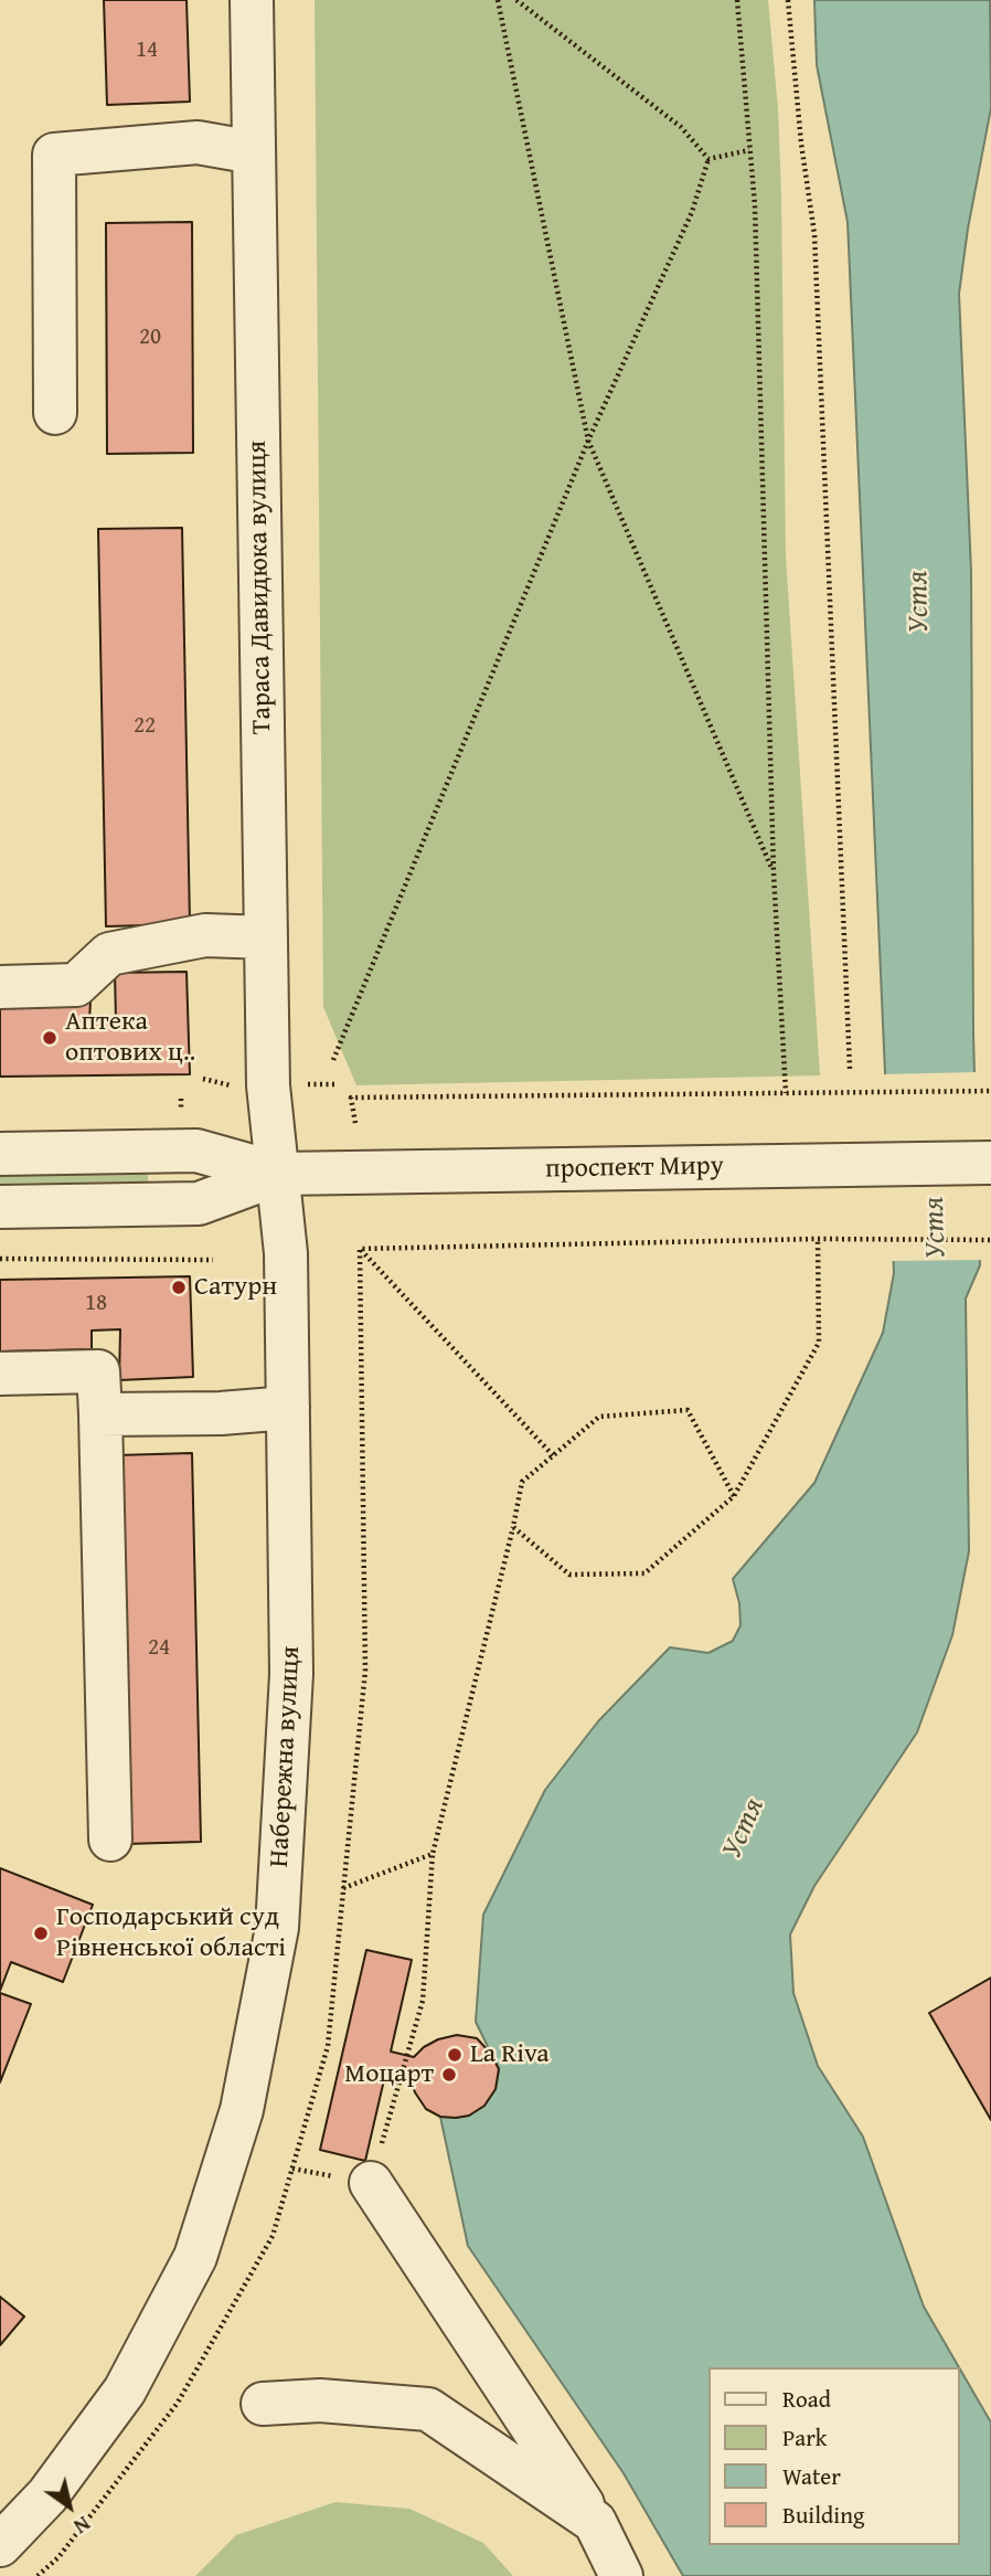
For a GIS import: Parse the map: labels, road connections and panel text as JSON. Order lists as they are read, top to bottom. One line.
{"streets":{"street":["Тараса Давидюка вулиця","проспект Миру","Набережна вулиця"]},"crossings":[["Тараса Давидюка вулиця","проспект Миру"],["Тараса Давидюка вулиця","Набережна вулиця"],["проспект Миру","Набережна вулиця"]],"water":["Устя"],"places":["Аптека оптових ц‥","Сатурн","Господарський суд Рівненської області","La Riva","Моцарт"],"house_numbers":["14","20","22","18","24"],"legend":["Road","Park","Water","Building"],"north":"bottom right"}
